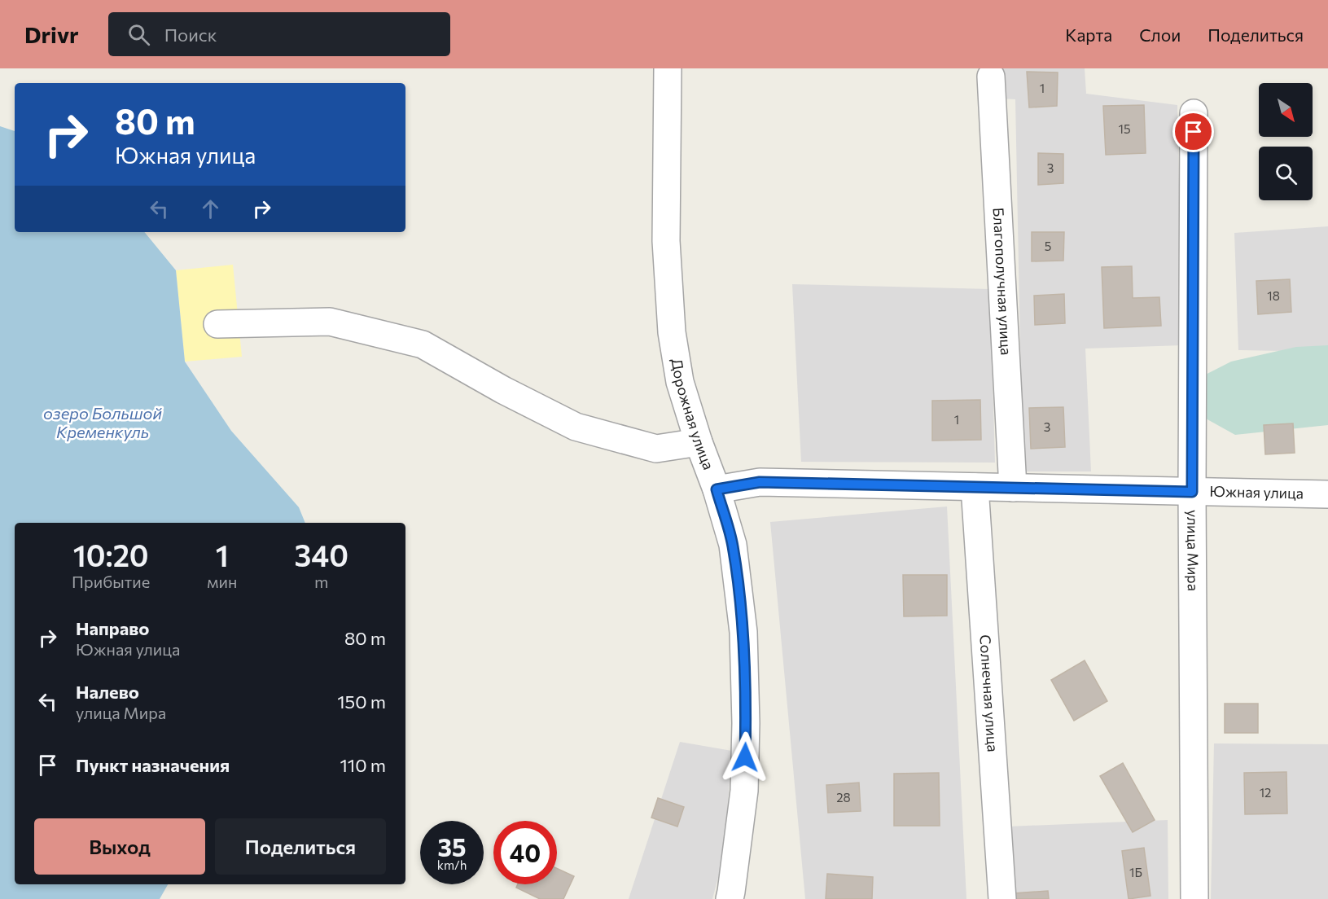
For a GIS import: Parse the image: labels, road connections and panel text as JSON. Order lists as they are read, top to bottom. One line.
{"streets":{"street":["Благополучная улица","Дорожная улица","Южная улица","улица Мира","Солнечная улица"]},"crossings":[["Благополучная улица","Южная улица"],["Дорожная улица","Южная улица"],["Южная улица","улица Мира"],["Южная улица","Солнечная улица"]],"water":["озеро Большой Кременкуль"],"house_numbers":["1","15","3","5","18","1","3","12","28","1Б"],"north":"bottom right","page":{"header":"Drivr","search":"Поиск","nav":["Карта","Слои","Поделиться"],"turn":["80 m","Южная улица"],"eta":["10:20","Прибытие","1","мин","340","m"],"list":[{"name":"Направо","note":"Южная улица","value":"80 m"},{"name":"Налево","note":"улица Мира","value":"150 m"},{"name":"Пункт назначения","value":"110 m"}],"buttons":["Выход","Поделиться"],"speed":"35 km/h","limit":"40"}}
